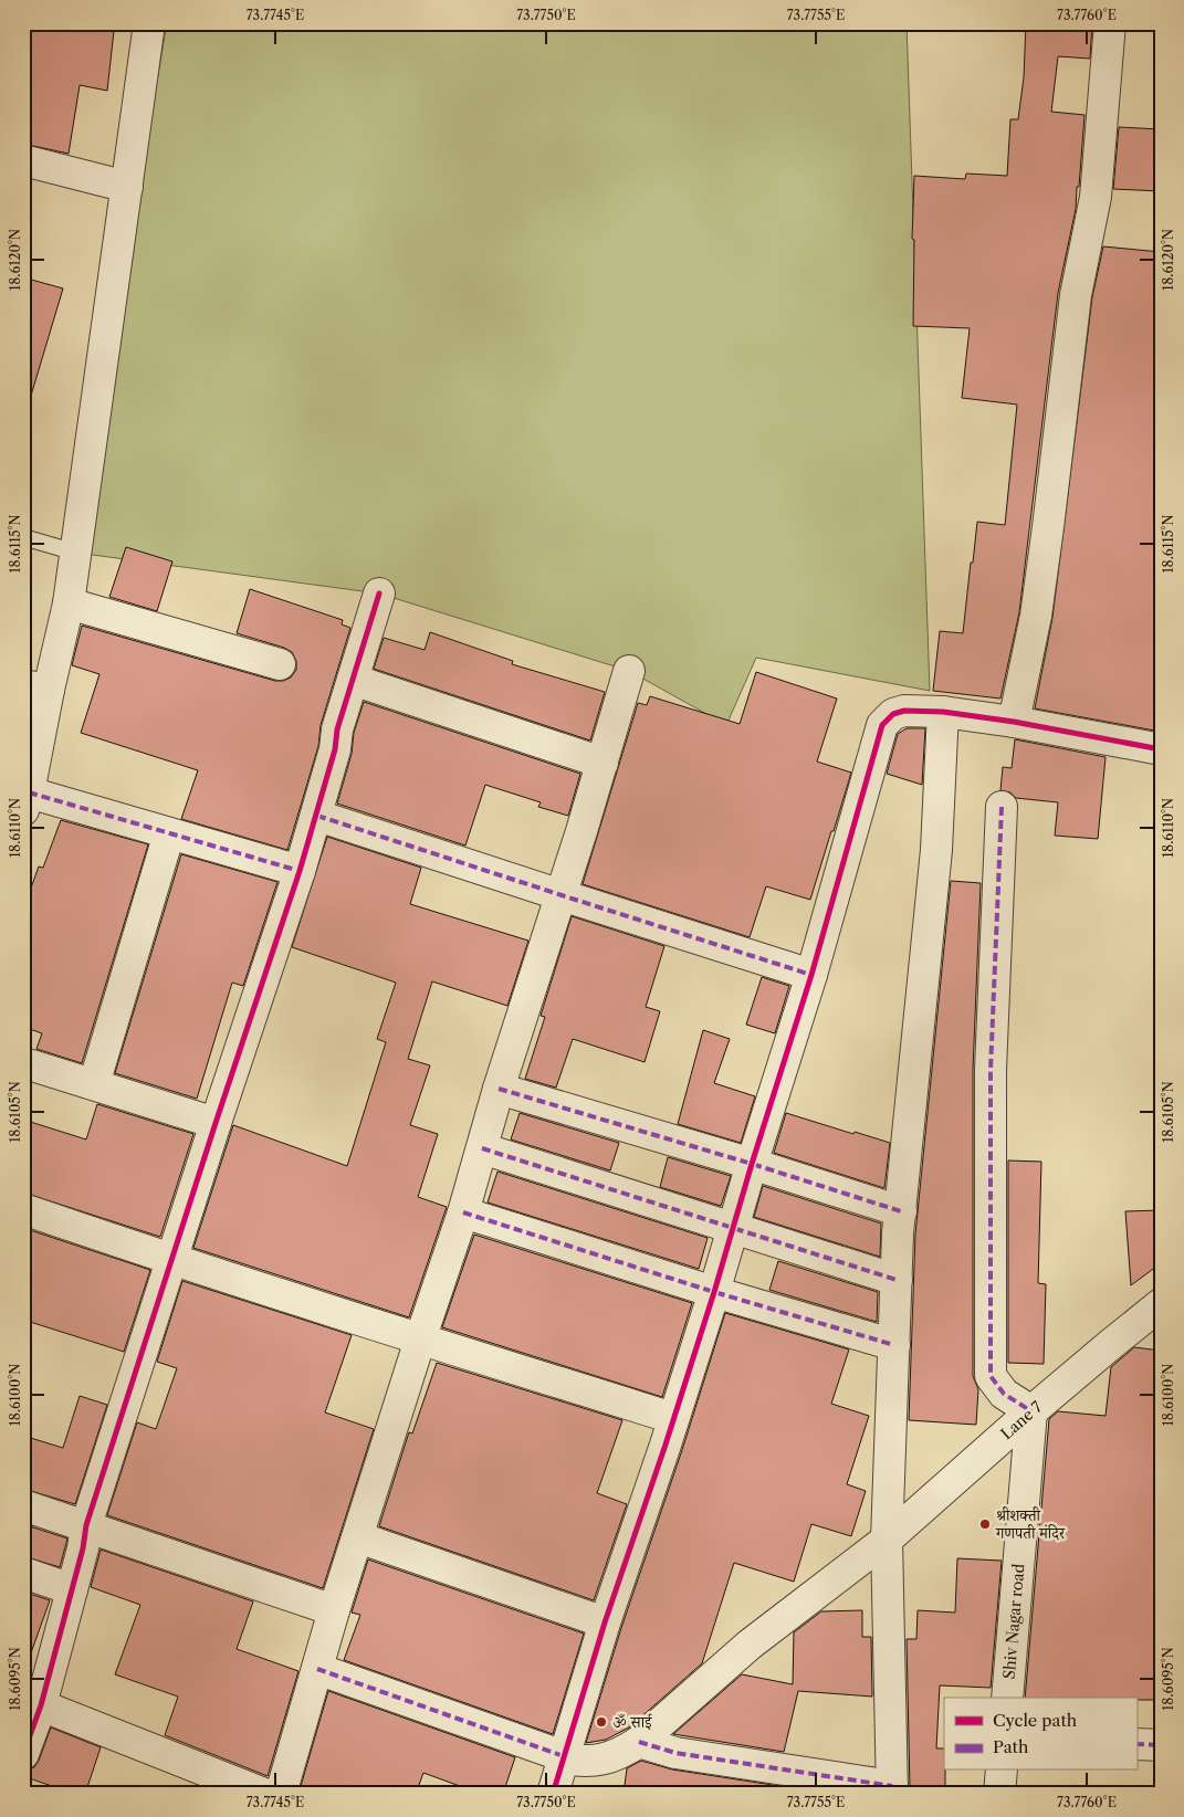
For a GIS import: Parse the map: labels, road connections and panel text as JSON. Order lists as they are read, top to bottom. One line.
{"streets":{"street":["Lane 7","Shiv Nagar road"]},"crossings":[["Lane 7","Shiv Nagar road"]],"places":["श्रीशक्ती गणपती मंदिर","ॐ साई"],"legend":["Cycle path","Path"],"coordinates":["73.7745°E","73.7750°E","73.7755°E","73.7760°E","18.6120°N","18.6115°N","18.6110°N","18.6105°N","18.6100°N","18.6095°N"]}
